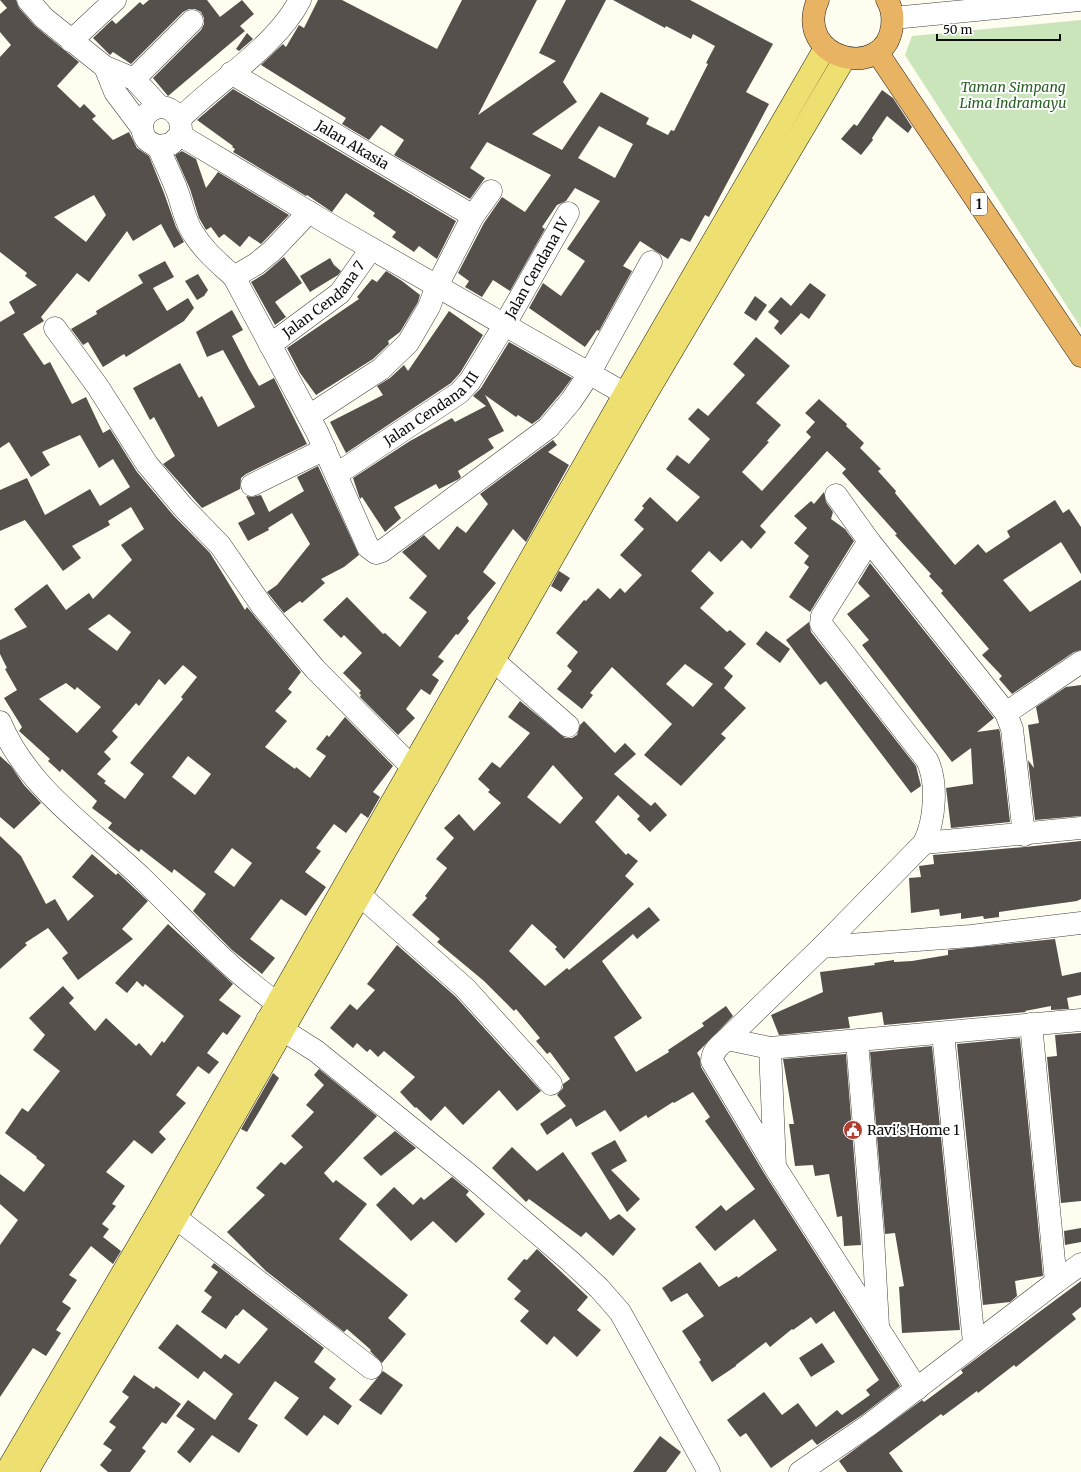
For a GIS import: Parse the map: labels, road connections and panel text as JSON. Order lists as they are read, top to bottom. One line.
{"streets":{"highway":["1"],"street":["Jalan Akasia","Jalan Cendana IV","Jalan Cendana 7","Jalan Cendana III"]},"crossings":[["Jalan Cendana IV","Jalan Cendana III"]],"parks":["Taman Simpang Lima Indramayu"],"places":{"public building":["Ravi's Home 1"]},"scale_bar":"50 m"}
